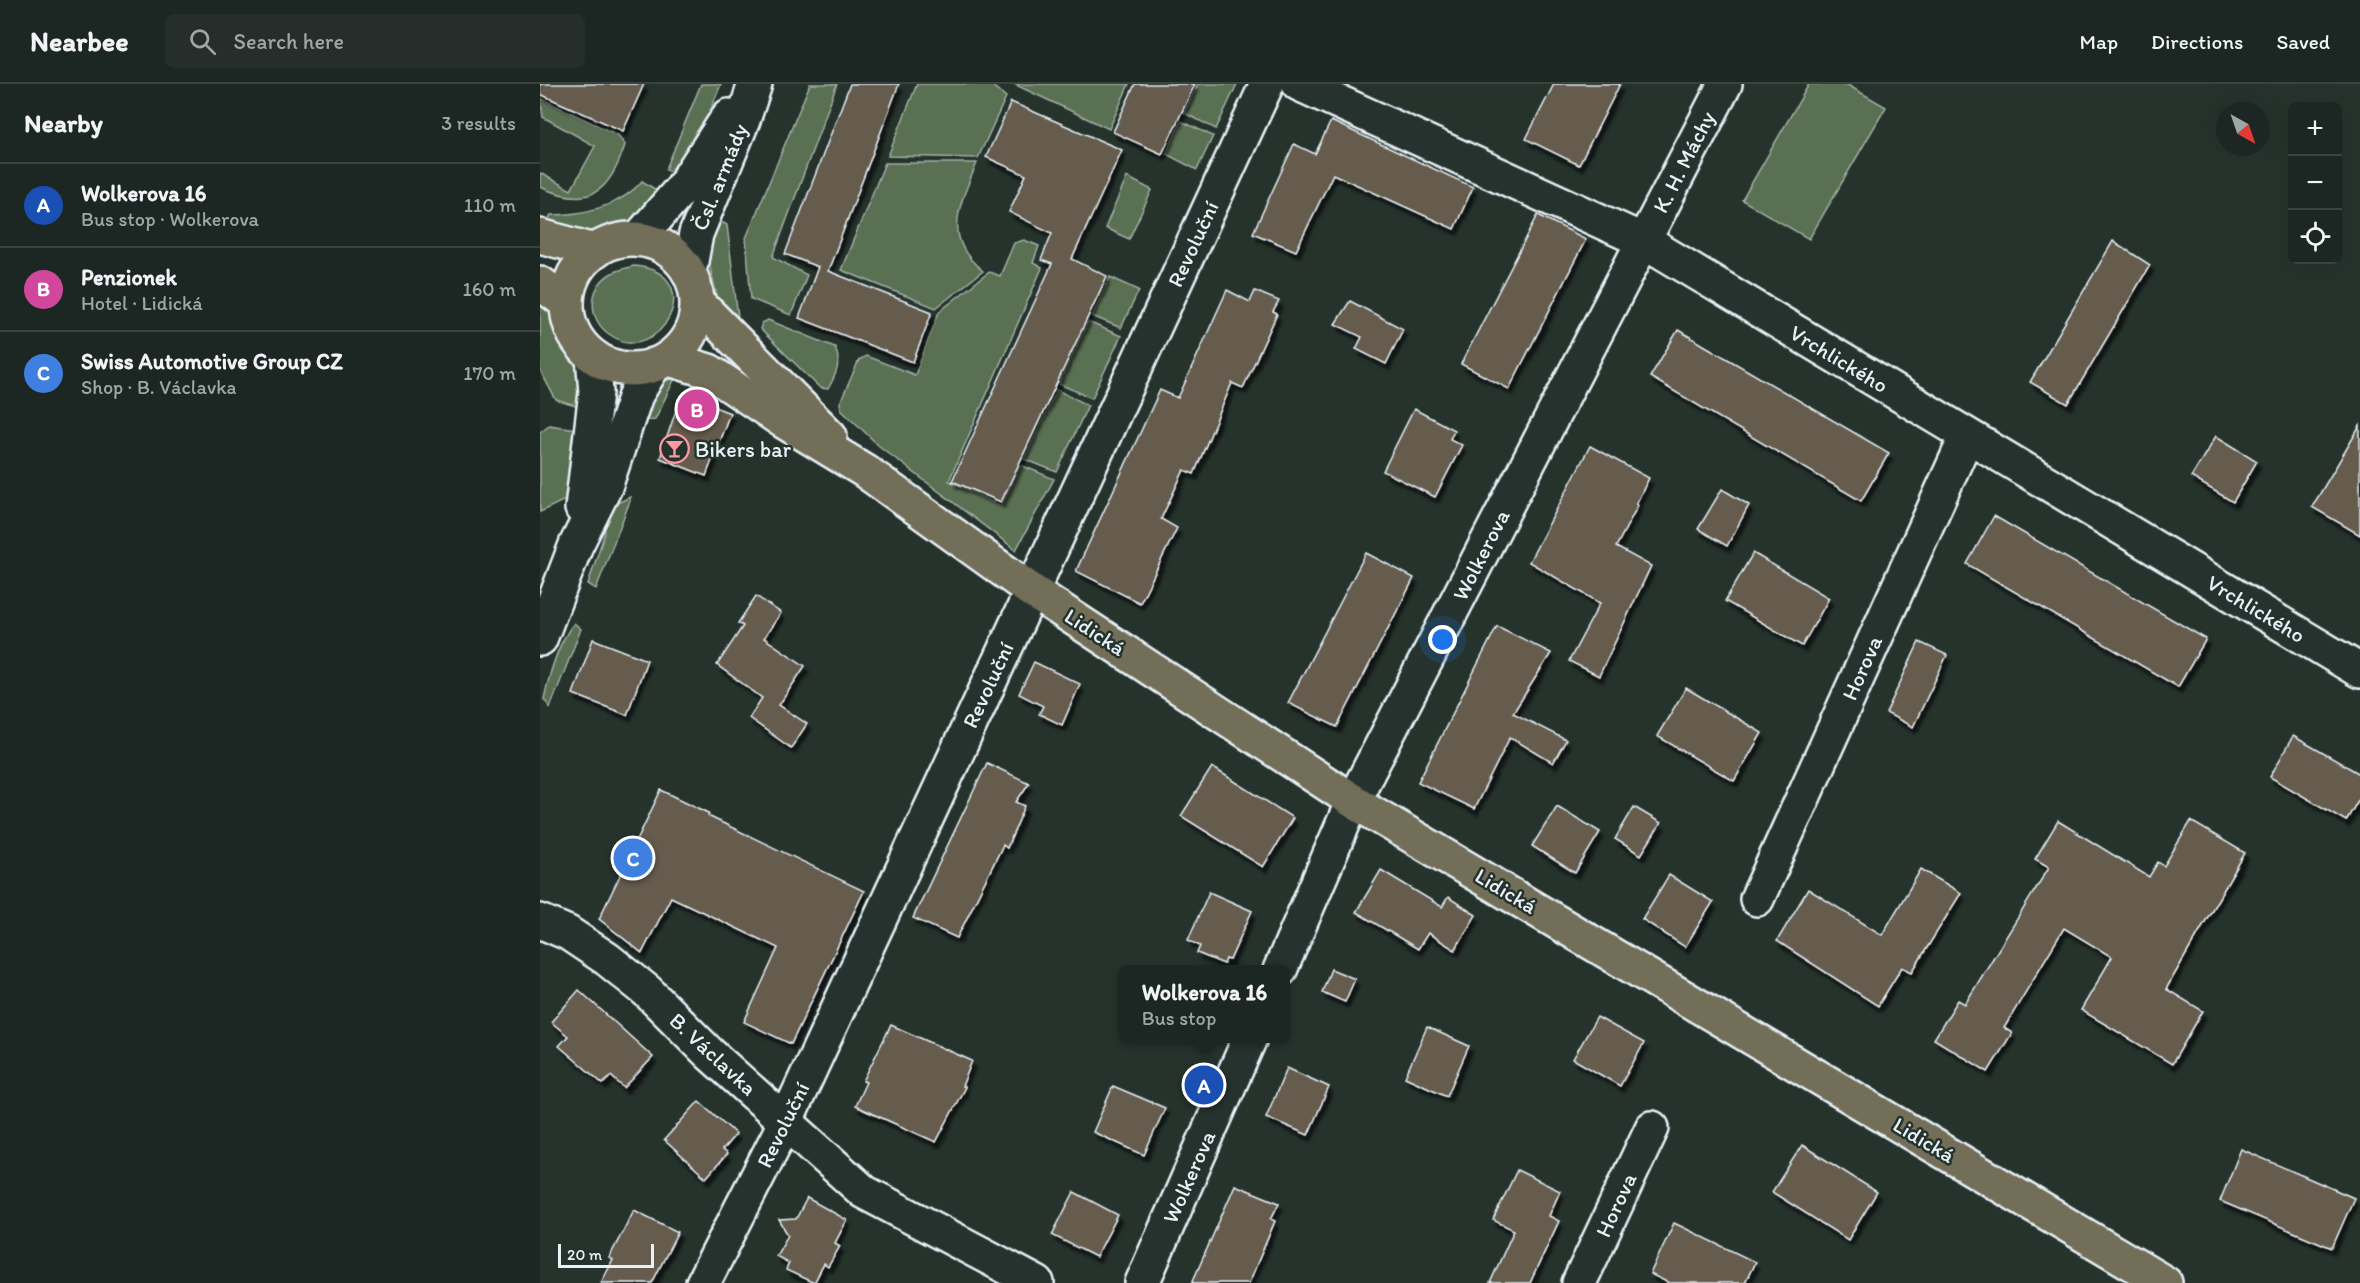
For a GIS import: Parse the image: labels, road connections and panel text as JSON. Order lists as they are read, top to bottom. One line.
{"streets":{"main road":["Lidická"],"street":["K. H. Máchy","Čsl. armády","Revoluční","Vrchlického","Wolkerova","Horova","B. Václavka"]},"crossings":[["K. H. Máchy","Vrchlického"],["K. H. Máchy","Wolkerova"],["Čsl. armády","Lidická"],["Revoluční","Lidická"],["Revoluční","B. Václavka"],["Vrchlického","Wolkerova"],["Vrchlického","Horova"],["Wolkerova","Lidická"]],"places":{"bar":["Bikers bar"]},"scale_bar":"20 m","north":"bottom right","page":{"header":"Nearbee","search":"Search here","nav":["Map","Directions","Saved"],"heading":["Nearby","3 results"],"map_buttons":["+","−"],"list":[{"mark":"A","name":"Wolkerova 16","note":"Bus stop · Wolkerova","value":"110 m"},{"mark":"B","name":"Penzionek","note":"Hotel · Lidická","value":"160 m"},{"mark":"C","name":"Swiss Automotive Group CZ","note":"Shop · B. Václavka","value":"170 m"}],"pins":["B","C","A"],"popup":["Wolkerova 16","Bus stop"],"scale":"20 m"}}
